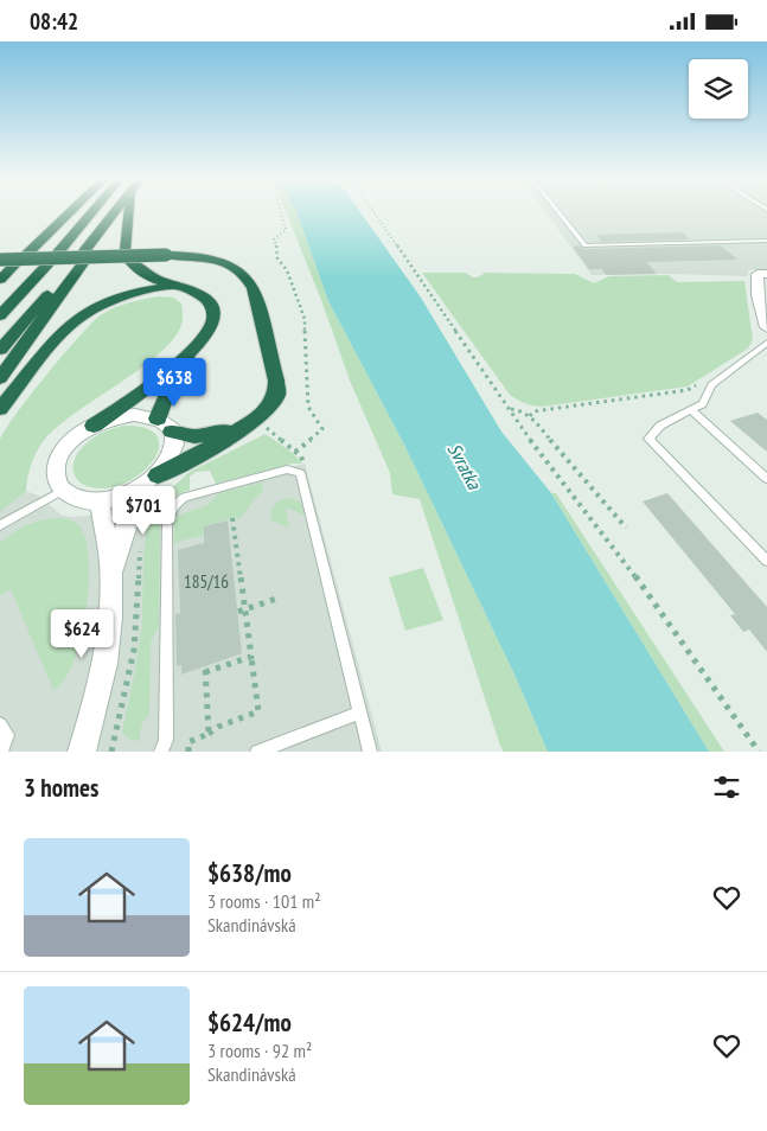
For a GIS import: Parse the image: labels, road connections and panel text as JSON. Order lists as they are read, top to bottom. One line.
{"water":["Svratka"],"house_numbers":["185/16"],"page":{"status":"08:42","price":["$638","$701","$624"],"heading":"3 homes","list":[{"name":"$638/mo","note":"3 rooms · 101 m² · Skandinávská"},{"name":"$624/mo","note":"3 rooms · 92 m² · Skandinávská"}]}}
